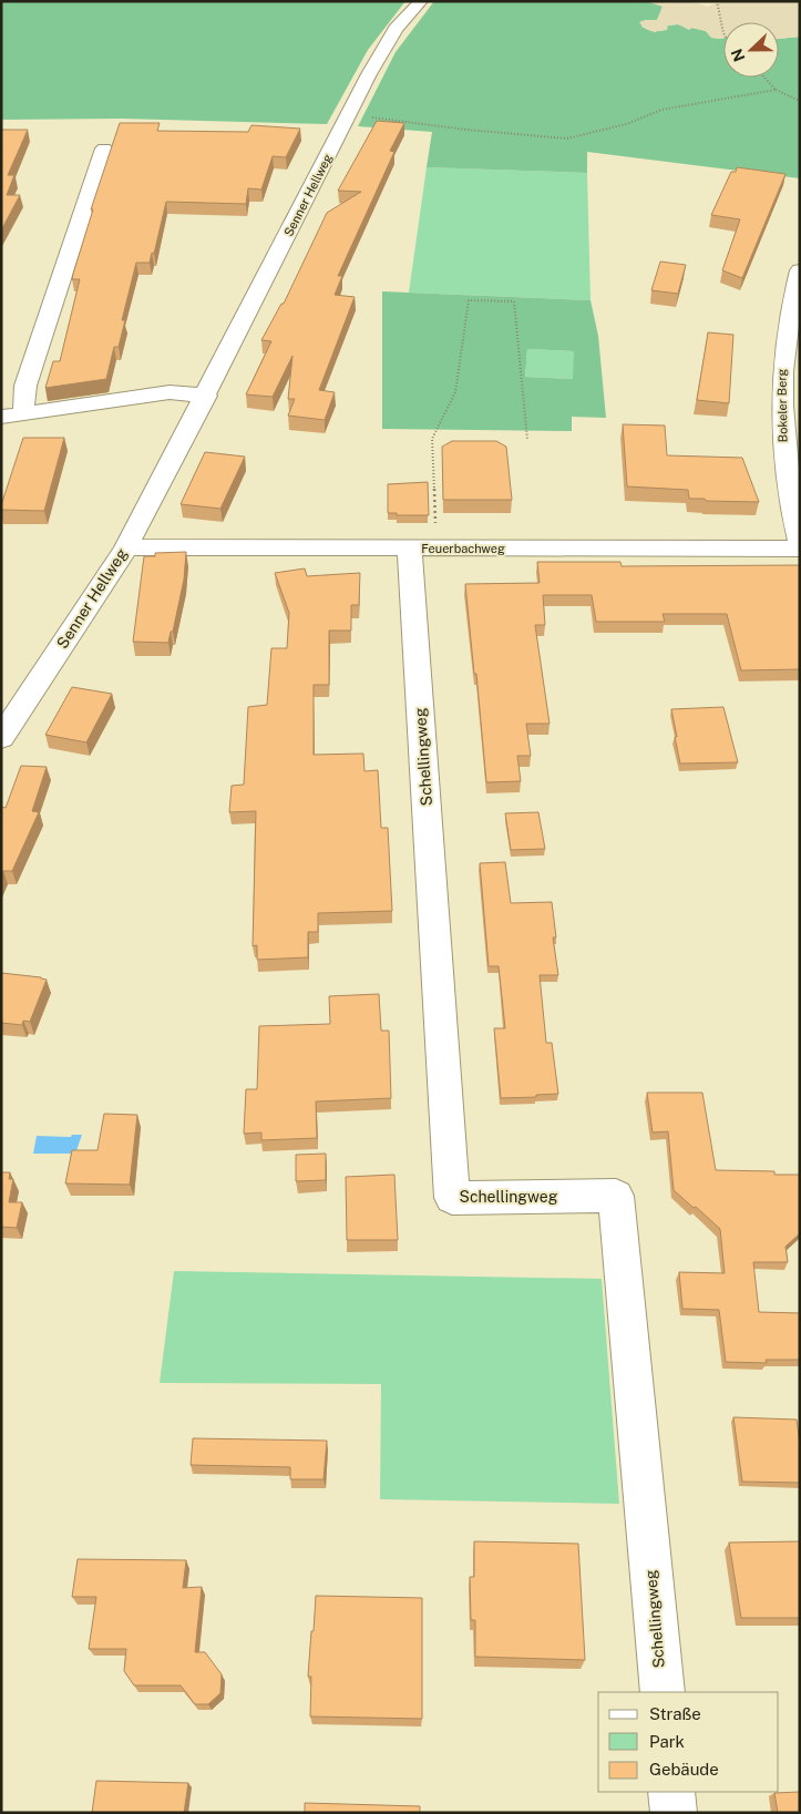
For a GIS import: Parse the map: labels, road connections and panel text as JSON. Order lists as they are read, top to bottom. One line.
{"streets":{"street":["Senner Hellweg","Bokeler Berg","Feuerbachweg","Schellingweg"]},"crossings":[["Senner Hellweg","Feuerbachweg"],["Feuerbachweg","Schellingweg"]],"legend":["Straße","Park","Gebäude"],"north":"left"}
